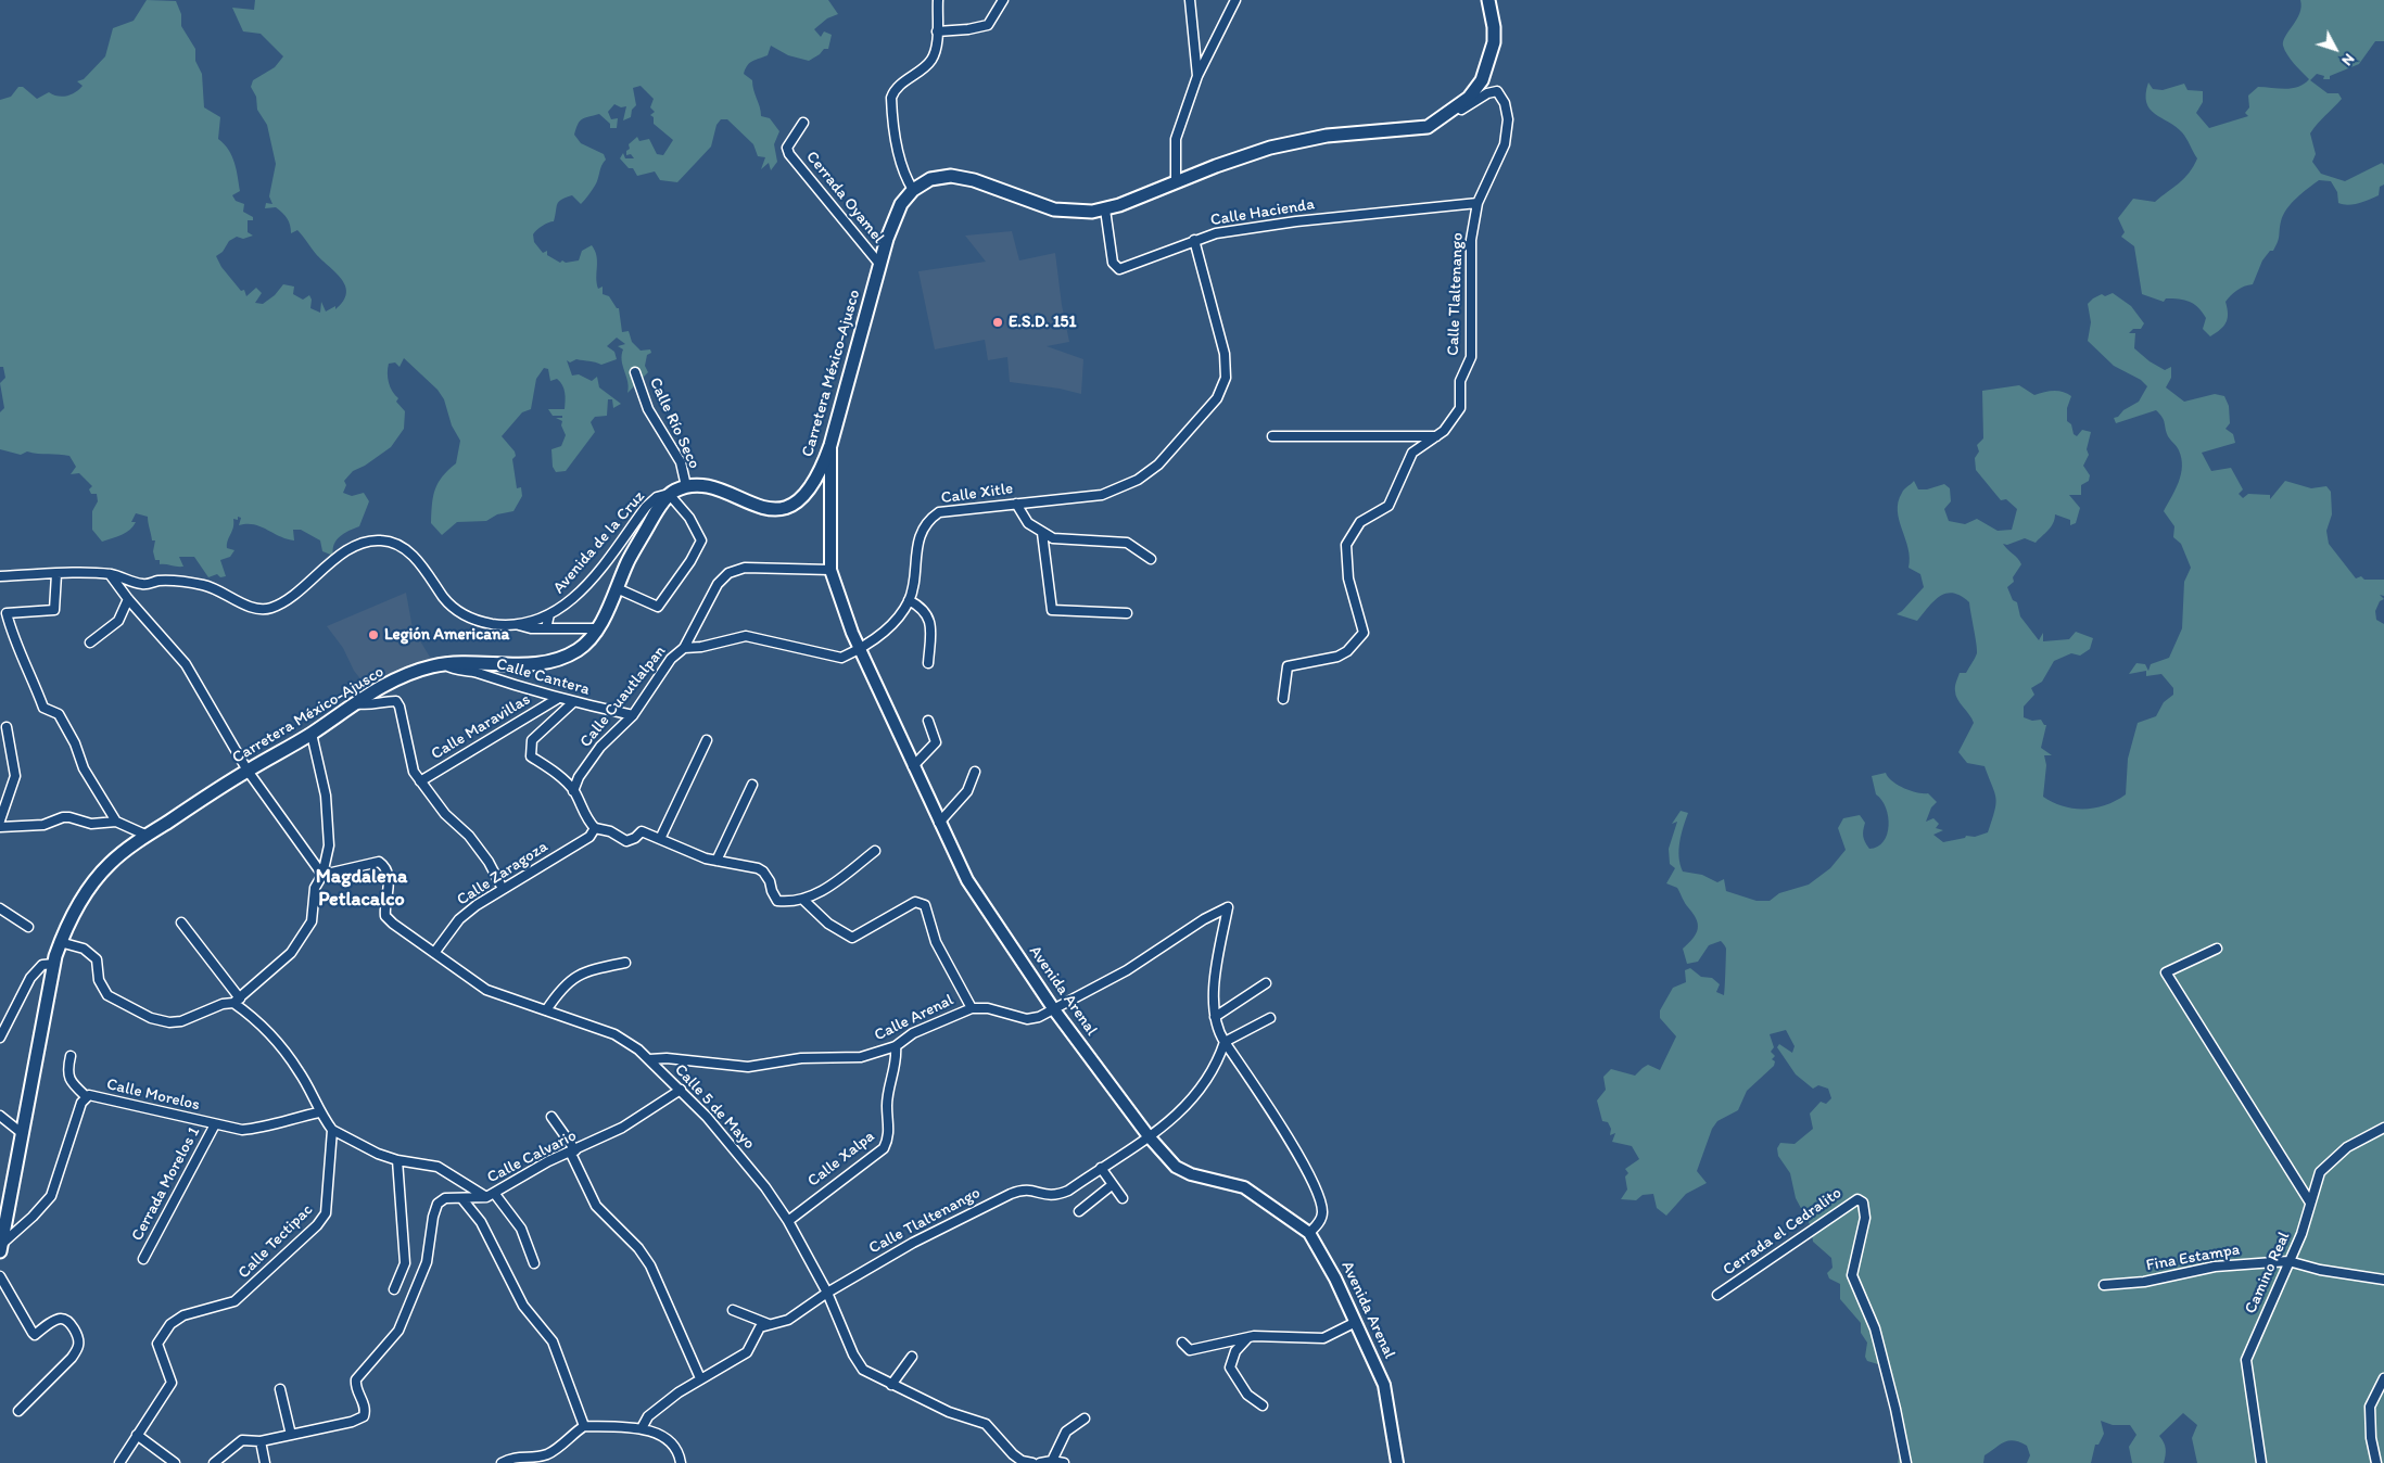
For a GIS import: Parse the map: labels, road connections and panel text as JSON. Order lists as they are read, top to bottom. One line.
{"streets":{"main road":["Carretera México-Ajusco"],"street":["Cerrada Oyamel","Calle Hacienda","Calle Tlaltenango","Calle Río Seco","Calle Xitle","Avenida de la Cruz","Calle Cantera","Calle Cuautlalpan","Calle Maravillas","Calle Zaragoza","Avenida Arenal","Calle Arenal","Calle Morelos","Calle 5 de Mayo","Calle Calvario","Calle Xalpa","Cerrada Morelos 1","Cerrada el Cedralito","Calle Tectipac","Fina Estampa","Camino Real"]},"crossings":[["Cerrada Oyamel","Carretera México-Ajusco"],["Calle Hacienda","Calle Tlaltenango"],["Calle Hacienda","Carretera México-Ajusco"],["Calle Hacienda","Calle Xitle"],["Calle Tlaltenango","Carretera México-Ajusco"],["Calle Tlaltenango","Avenida Arenal"],["Calle Tlaltenango","Calle 5 de Mayo"],["Carretera México-Ajusco","Calle Río Seco"],["Carretera México-Ajusco","Avenida de la Cruz"],["Carretera México-Ajusco","Calle Cantera"],["Carretera México-Ajusco","Calle Maravillas"],["Carretera México-Ajusco","Avenida Arenal"],["Carretera México-Ajusco","Calle Morelos"],["Calle Xitle","Calle Cuautlalpan"],["Calle Xitle","Avenida Arenal"],["Calle Cantera","Calle Cuautlalpan"],["Calle Cantera","Calle Maravillas"],["Calle Cuautlalpan","Avenida Arenal"],["Calle Maravillas","Calle Zaragoza"],["Calle Zaragoza","Calle 5 de Mayo"],["Avenida Arenal","Calle Arenal"],["Calle Arenal","Calle 5 de Mayo"],["Calle Arenal","Calle Xalpa"],["Calle Morelos","Cerrada Morelos 1"],["Calle 5 de Mayo","Calle Calvario"],["Calle 5 de Mayo","Calle Xalpa"],["Calle Calvario","Calle Tectipac"],["Fina Estampa","Camino Real"]],"districts":["Magdalena Petlacalco"],"places":["E.S.D. 151","Legión Americana"],"north":"bottom right"}
